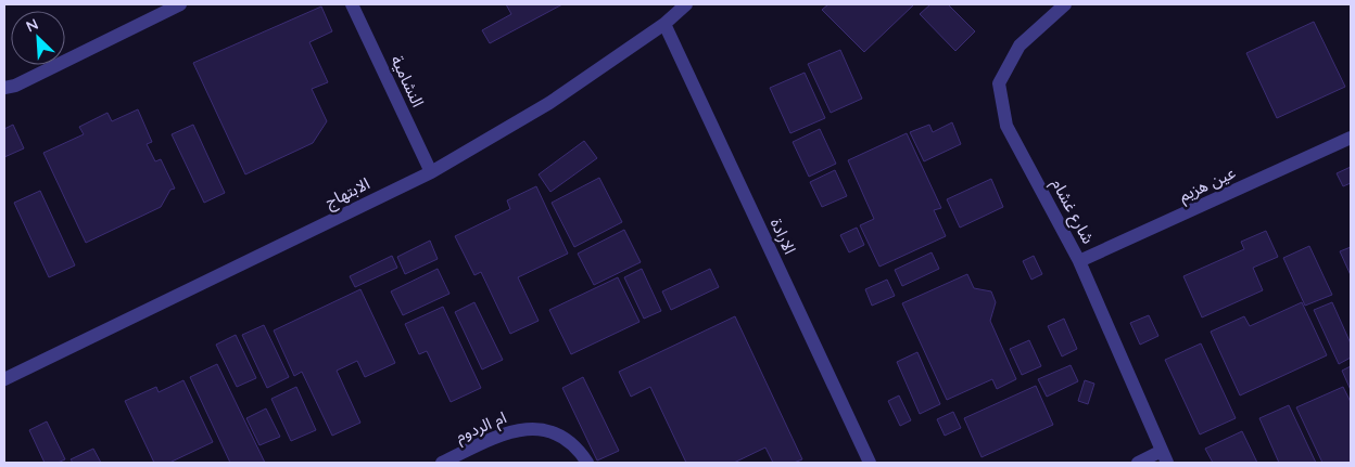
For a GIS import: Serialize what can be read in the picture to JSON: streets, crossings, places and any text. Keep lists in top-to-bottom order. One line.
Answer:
{"streets":{"street":["النشامية","عين هزيم","الابتهاج","شارع غشام","الارادة","ام الردوم"]},"crossings":[["النشامية","الابتهاج"],["عين هزيم","شارع غشام"],["الابتهاج","الارادة"]],"north":"top left"}
